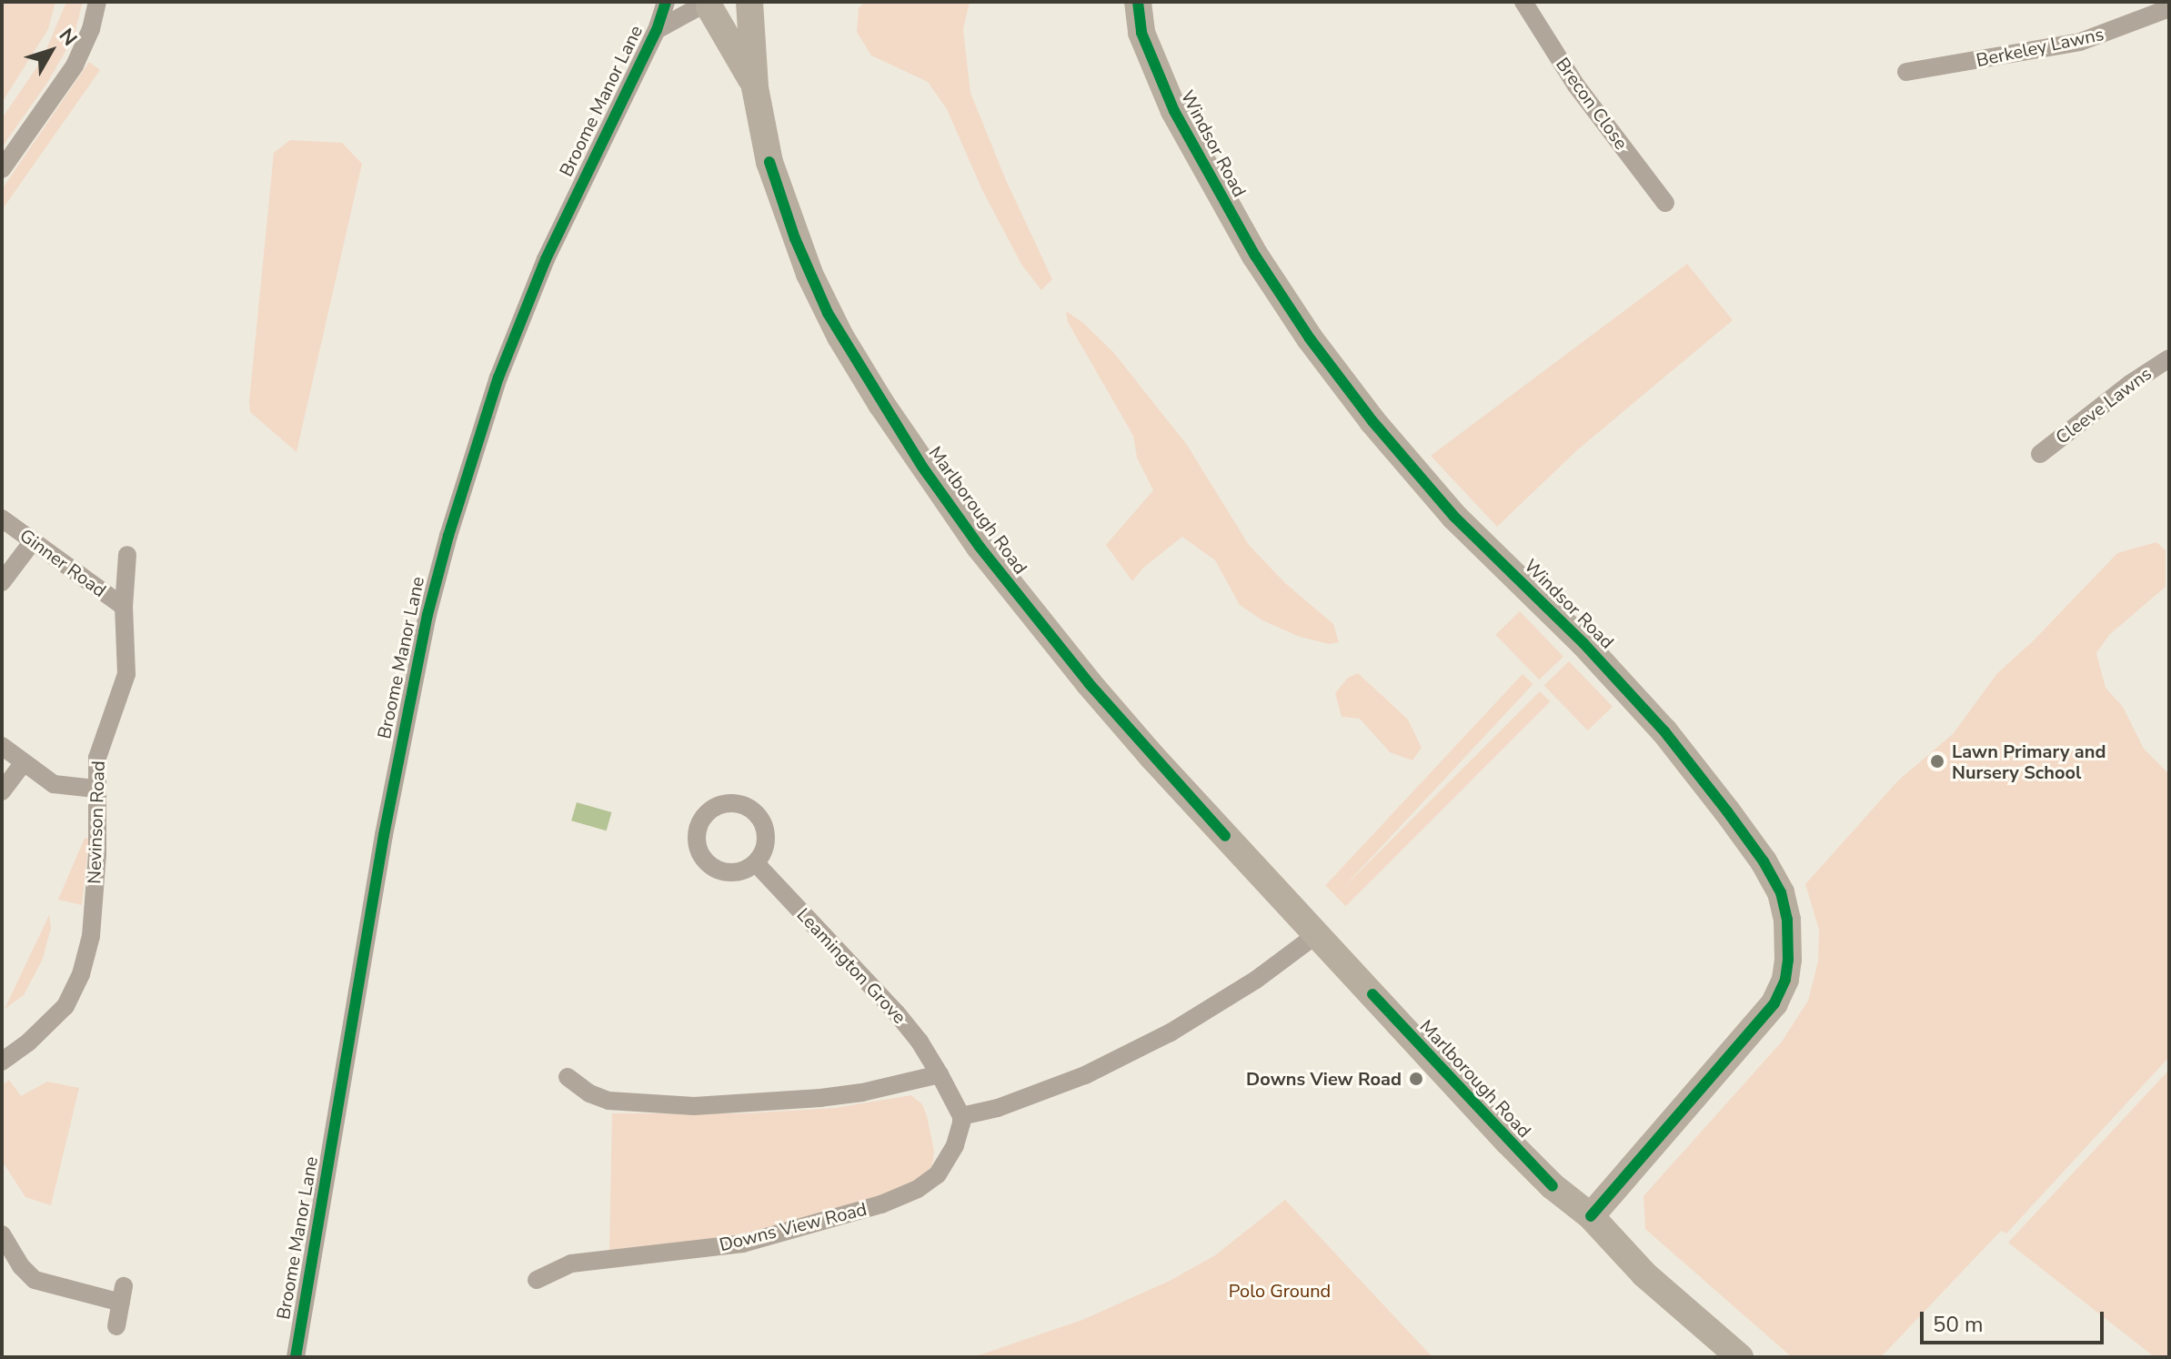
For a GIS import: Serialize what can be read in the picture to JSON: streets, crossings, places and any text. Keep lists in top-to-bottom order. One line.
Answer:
{"streets":{"main road":["Windsor Road","Marlborough Road"],"street":["Berkeley Lawns","Broome Manor Lane","Brecon Close","Cleeve Lawns","Ginner Road","Nevinson Road","Leamington Grove","Downs View Road"]},"crossings":[["Broome Manor Lane","Marlborough Road"],["Windsor Road","Marlborough Road"],["Ginner Road","Nevinson Road"]],"parks":["Polo Ground"],"places":["Lawn Primary and Nursery School","Downs View Road"],"scale_bar":"50 m","north":"top right"}
